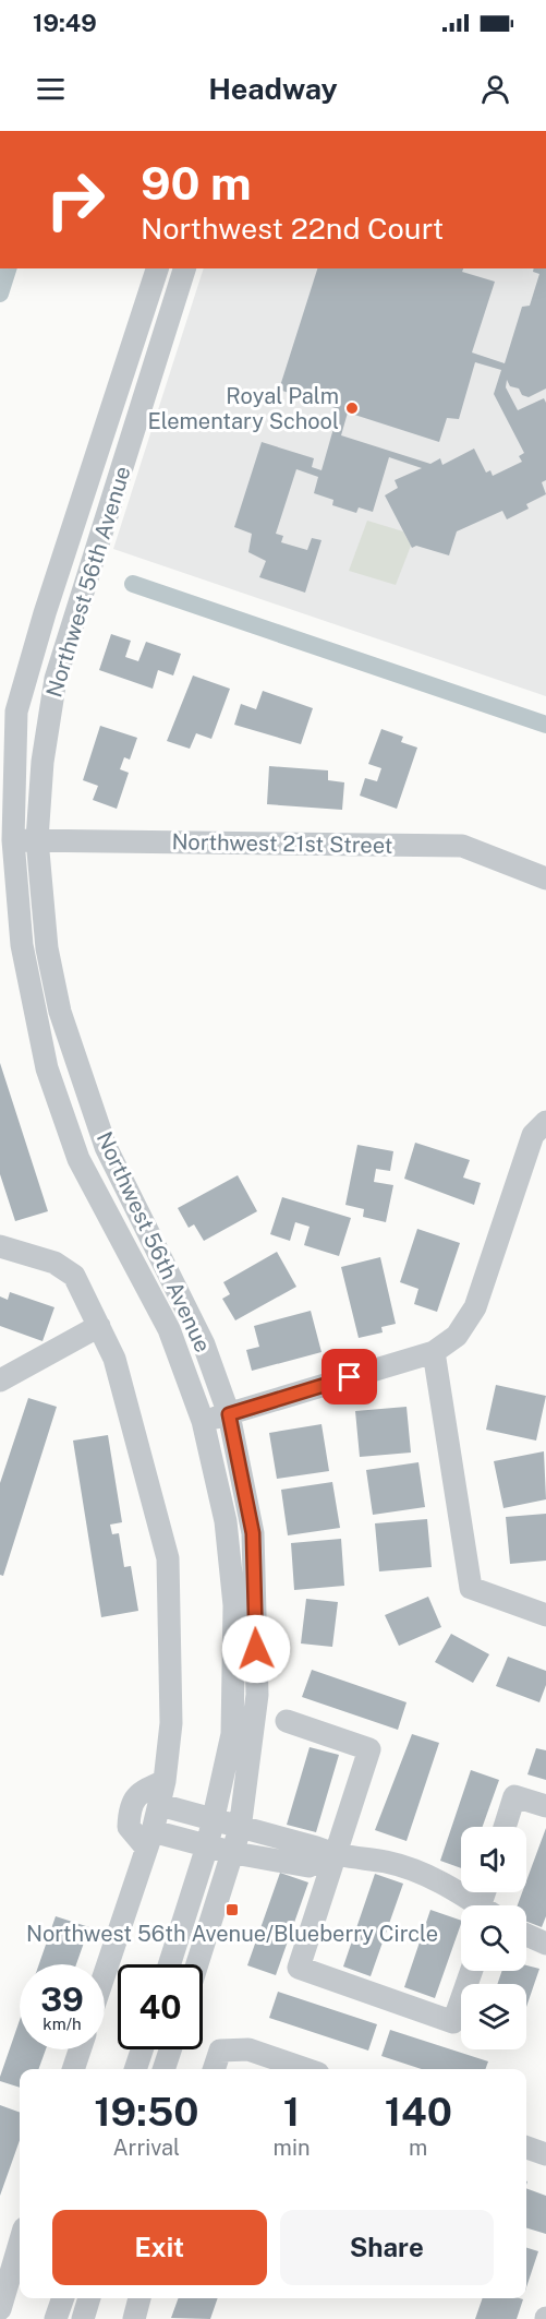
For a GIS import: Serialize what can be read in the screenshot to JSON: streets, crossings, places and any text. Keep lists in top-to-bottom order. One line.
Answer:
{"streets":{"street":["Northwest 56th Avenue","Northwest 21st Street"]},"crossings":[["Northwest 56th Avenue","Northwest 21st Street"]],"places":{"other":["Royal Palm Elementary School"],"transit":["Northwest 56th Avenue/Blueberry Circle"]},"page":{"status":"19:49","header":"Headway","turn":["90 m","Northwest 22nd Court"],"speed":"39 km/h","limit":"40","eta":["19:50","Arrival","1","min","140","m"],"buttons":["Exit","Share"]}}
